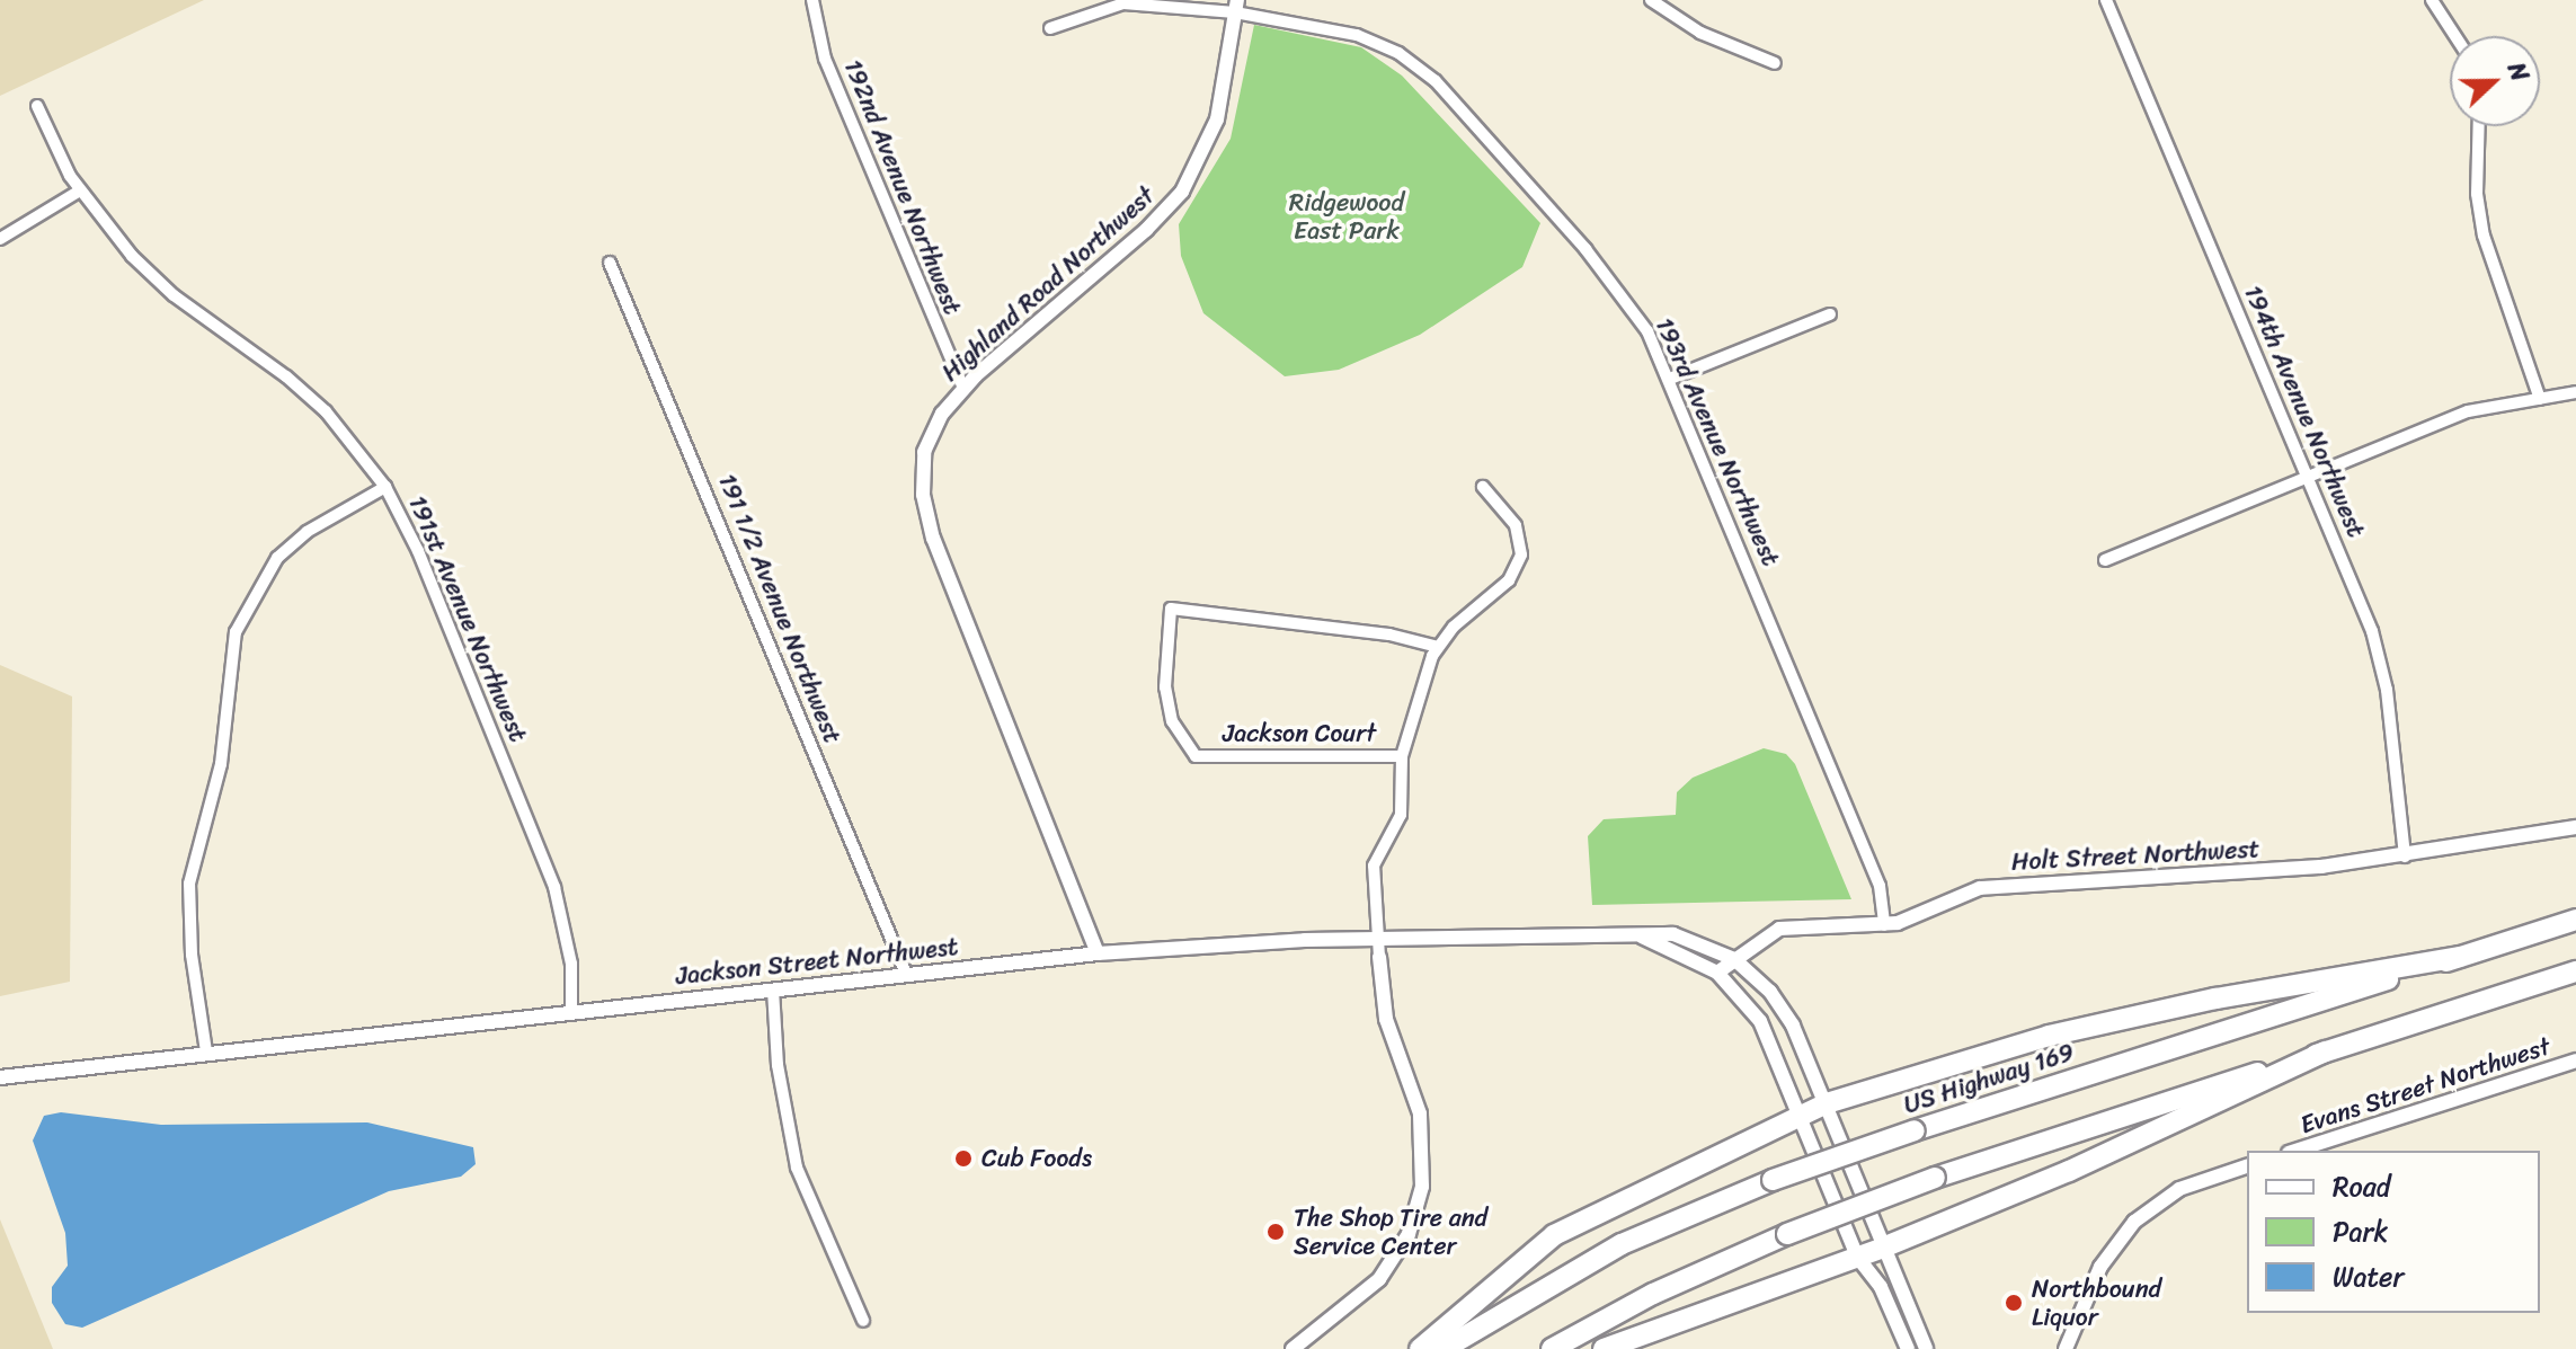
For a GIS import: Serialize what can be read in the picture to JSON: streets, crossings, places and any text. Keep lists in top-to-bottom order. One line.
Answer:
{"streets":{"highway":["US Highway 169"],"street":["192nd Avenue Northwest","Highland Road Northwest","194th Avenue Northwest","193rd Avenue Northwest","191 1/2 Avenue Northwest","191st Avenue Northwest","Jackson Court","Holt Street Northwest","Jackson Street Northwest","Evans Street Northwest"]},"crossings":[["192nd Avenue Northwest","Highland Road Northwest"],["Highland Road Northwest","193rd Avenue Northwest"],["Highland Road Northwest","Jackson Street Northwest"],["194th Avenue Northwest","Holt Street Northwest"],["193rd Avenue Northwest","Holt Street Northwest"],["191 1/2 Avenue Northwest","Jackson Street Northwest"],["191st Avenue Northwest","Jackson Street Northwest"],["Holt Street Northwest","Jackson Street Northwest"]],"parks":["Ridgewood East Park"],"places":["Cub Foods","The Shop Tire and Service Center","Northbound Liquor"],"legend":["Road","Park","Water"],"north":"right"}
